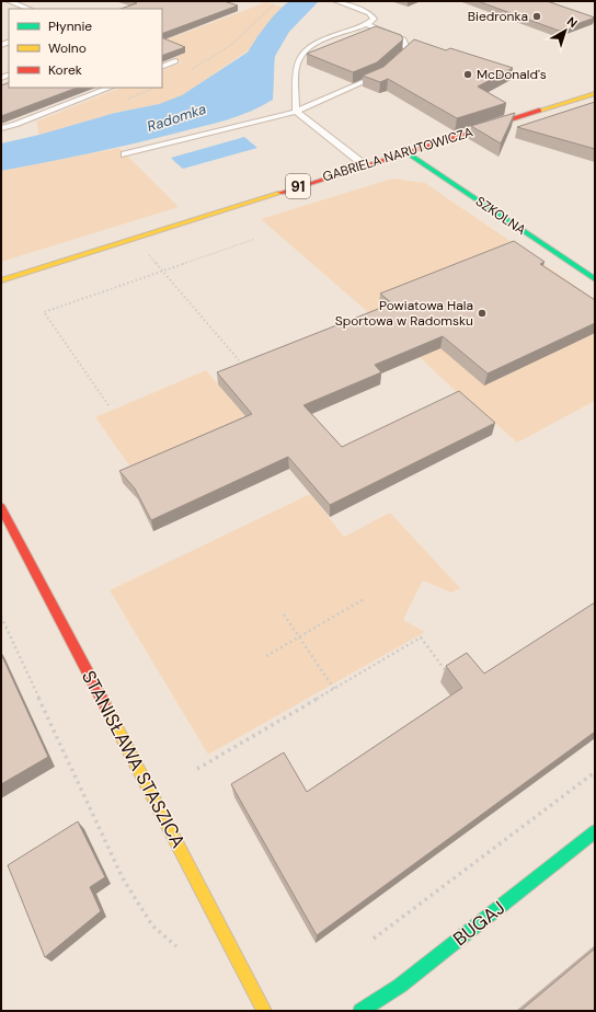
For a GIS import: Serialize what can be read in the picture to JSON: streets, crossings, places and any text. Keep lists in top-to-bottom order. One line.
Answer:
{"streets":{"street":["GABRIELA NARUTOWICZA","91","SZKOLNA","STANISŁAWA STASZICA","BUGAJ"]},"crossings":[["GABRIELA NARUTOWICZA","SZKOLNA"]],"water":["Radomka"],"places":["Biedronka","McDonald's","Powiatowa Hala Sportowa w Radomsku"],"legend":["Płynnie","Wolno","Korek"],"north":"top right"}
